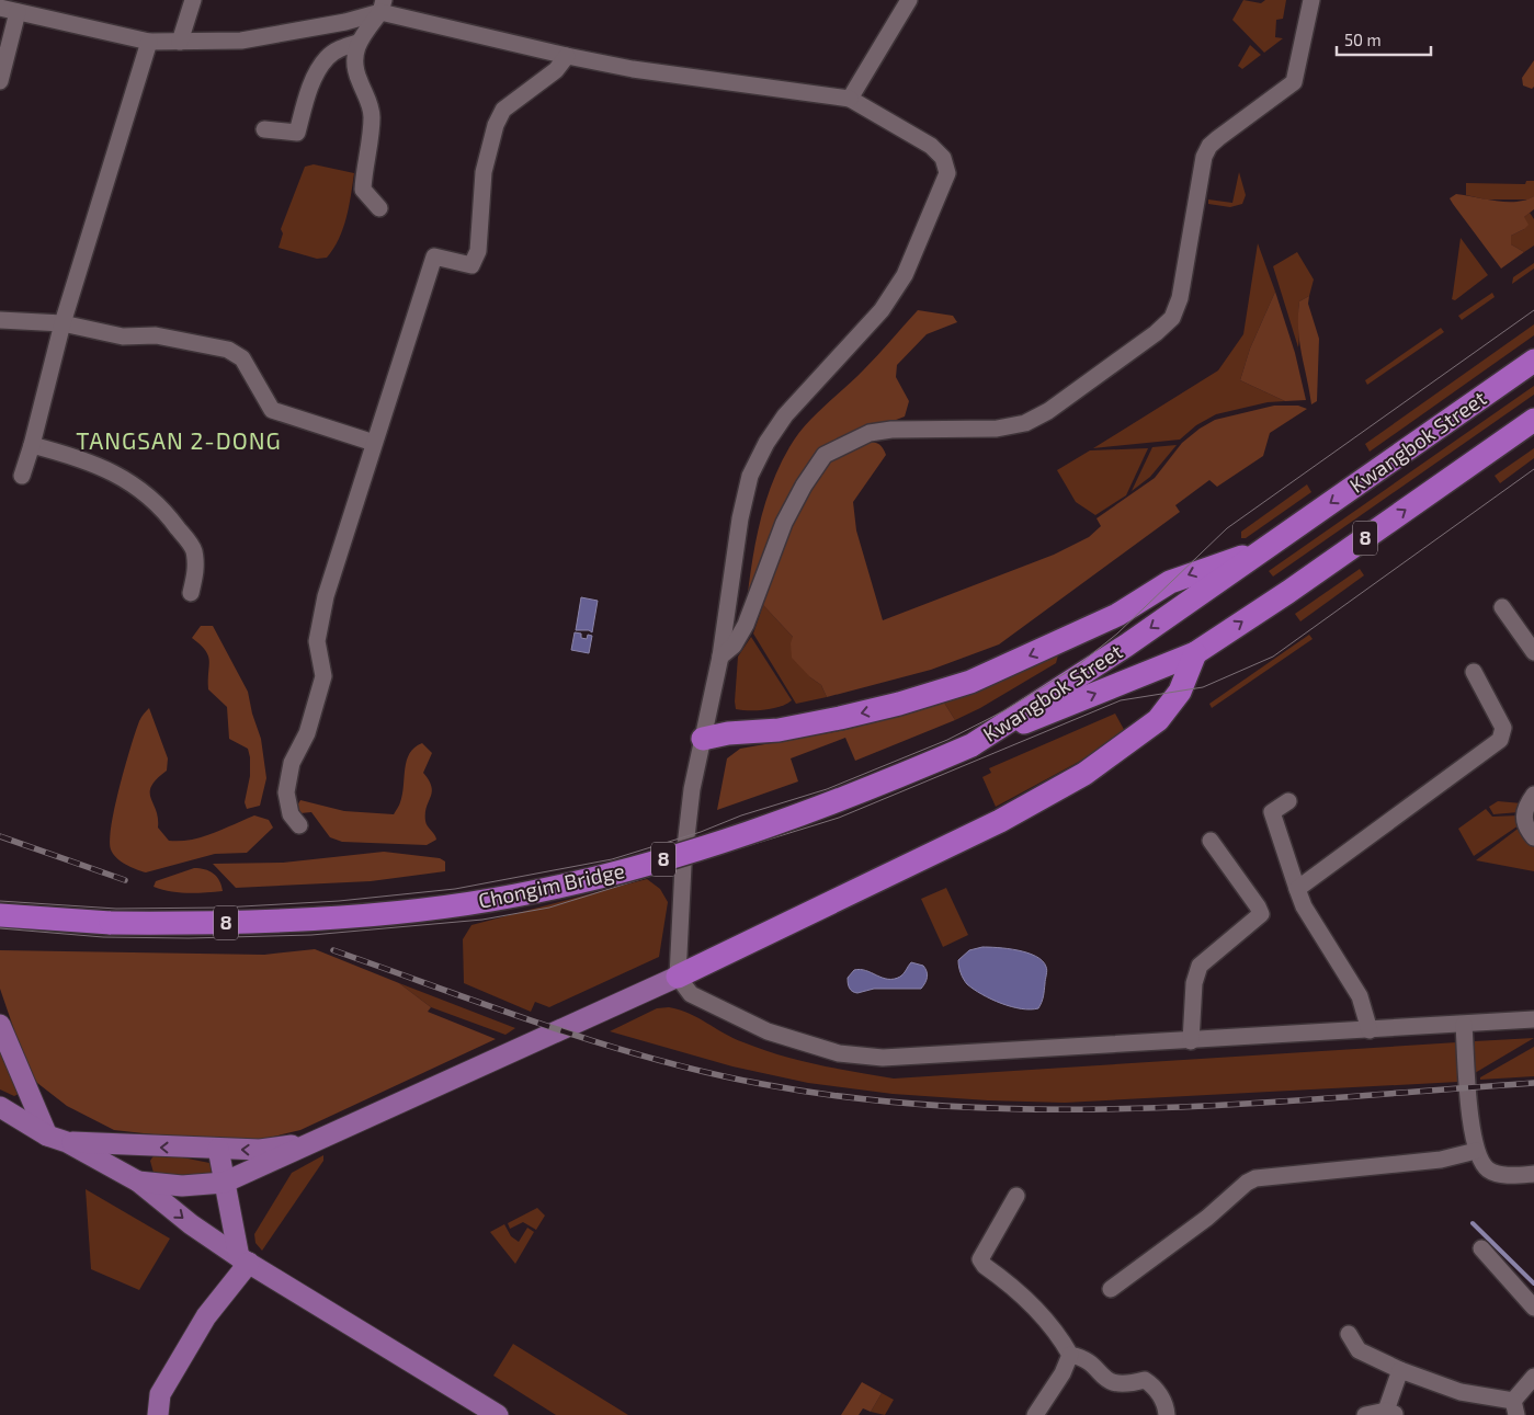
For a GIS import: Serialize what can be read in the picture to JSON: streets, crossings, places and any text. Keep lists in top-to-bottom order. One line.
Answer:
{"streets":{"highway":["Kwangbok Street","8","Chongim Bridge"]},"crossings":[["Kwangbok Street","Chongim Bridge"]],"districts":["TANGSAN 2-DONG"],"scale_bar":"50 m"}
